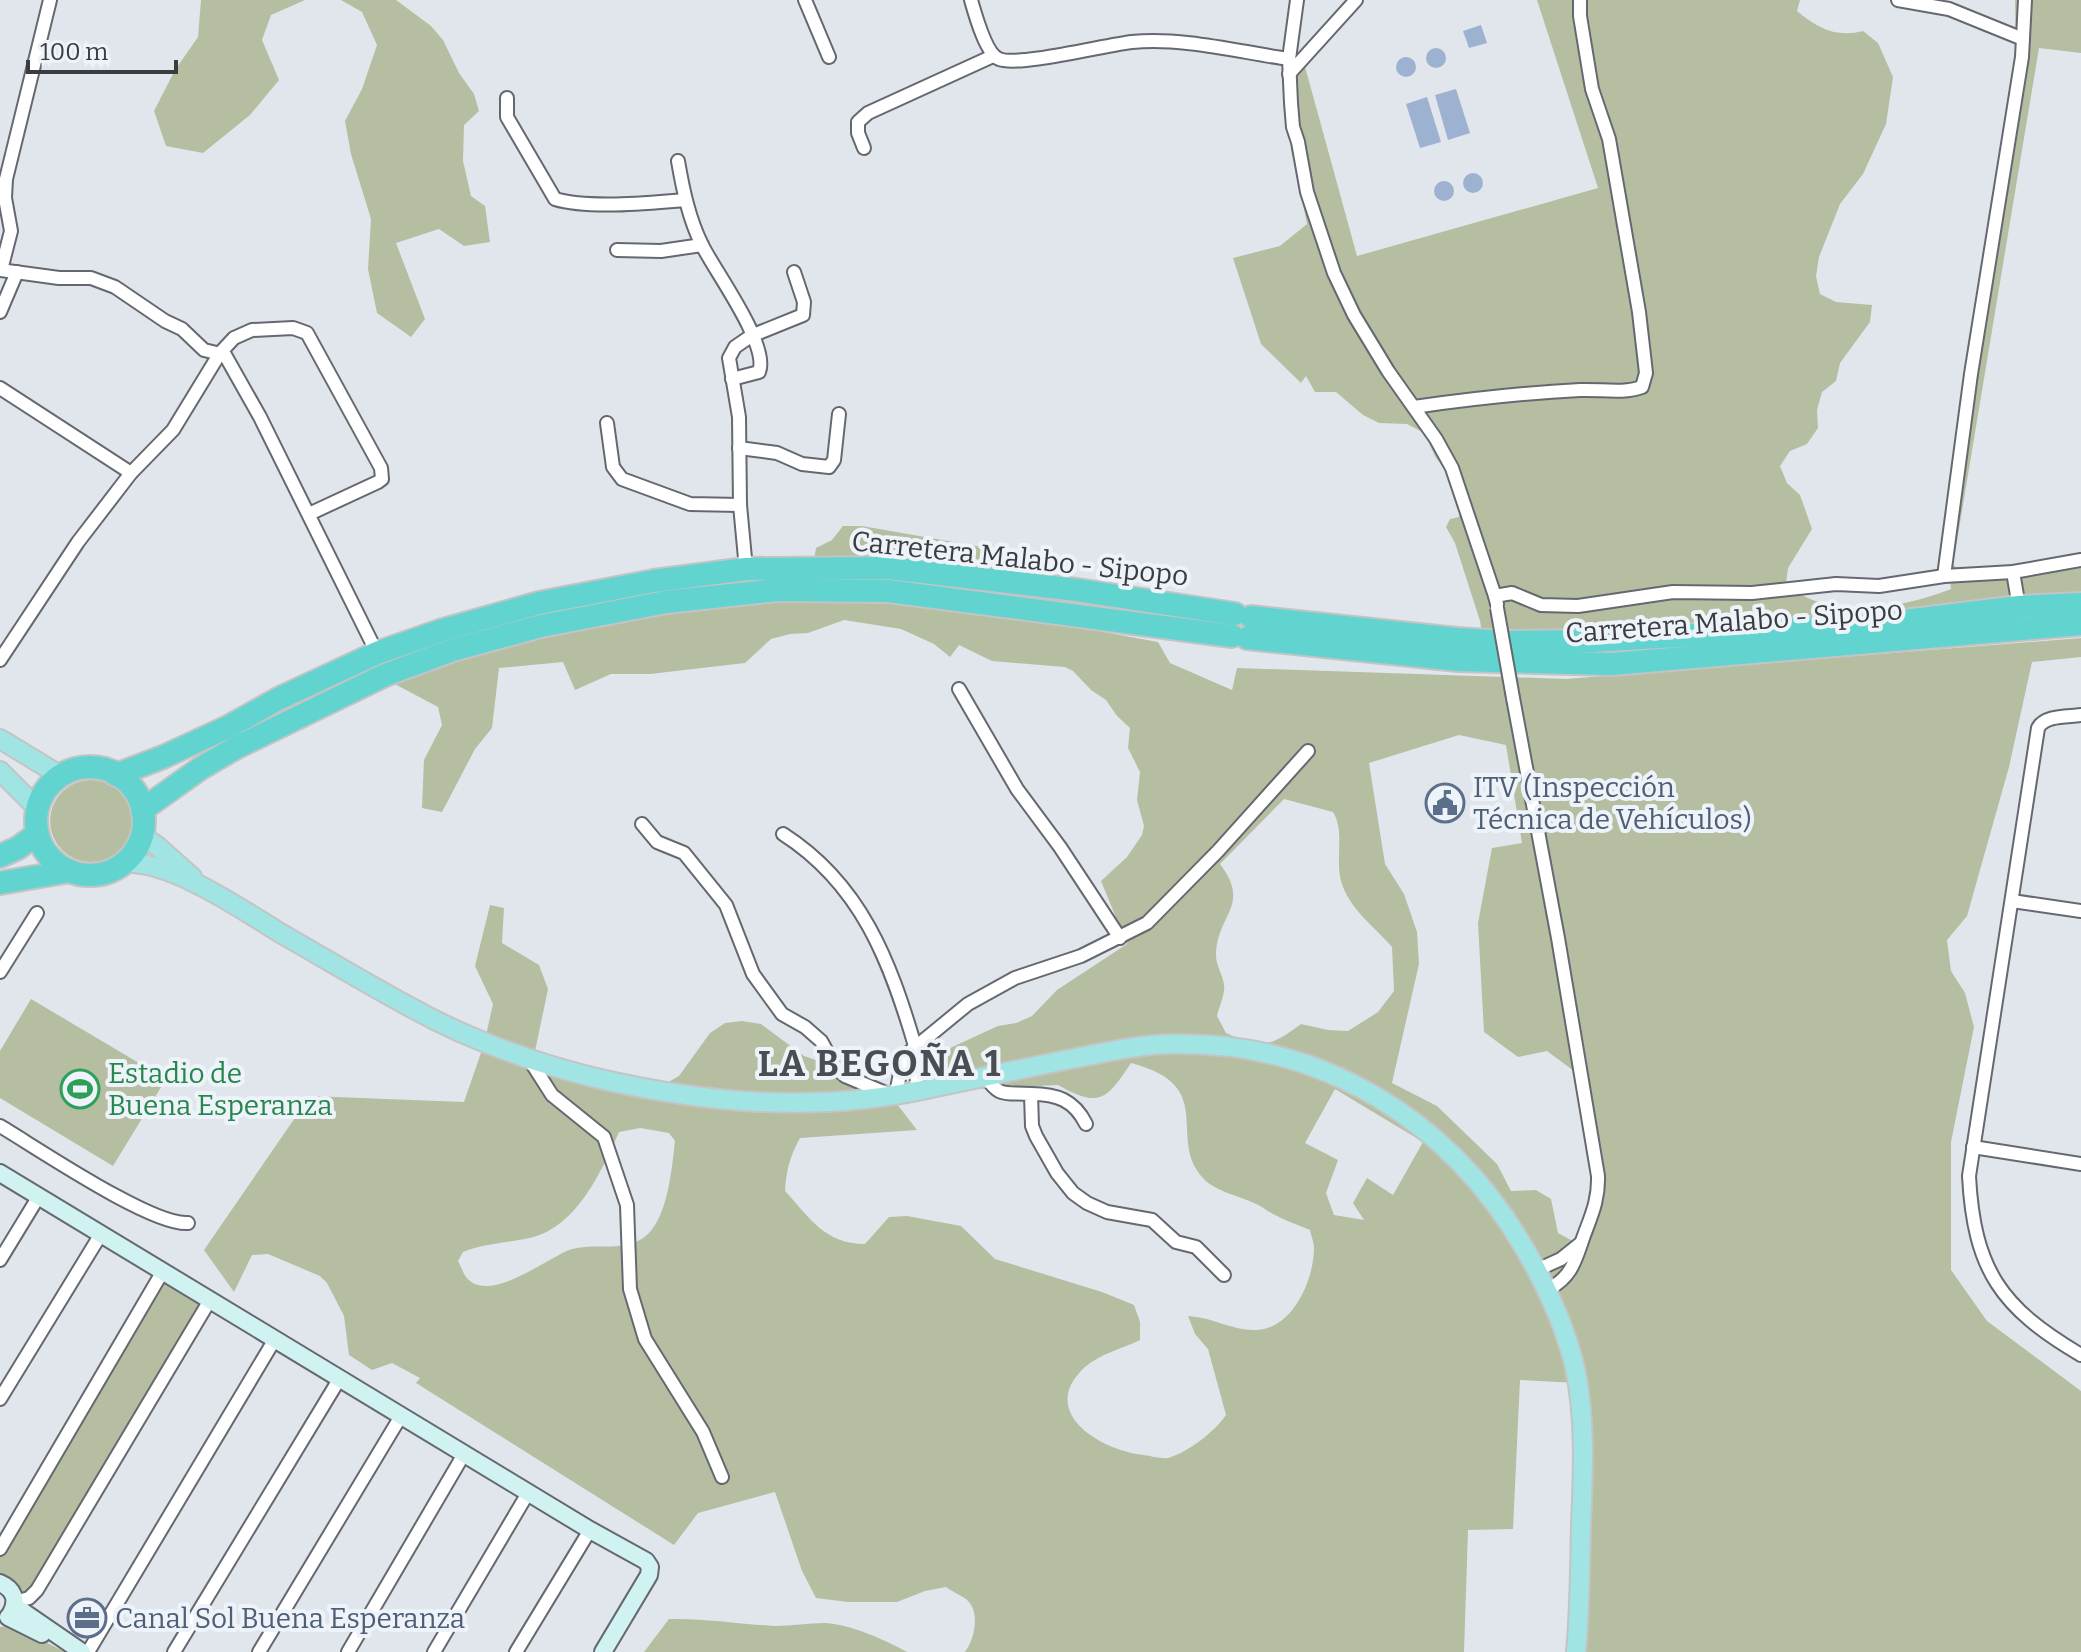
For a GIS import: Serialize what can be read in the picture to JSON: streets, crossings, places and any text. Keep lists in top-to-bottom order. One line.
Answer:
{"streets":{"highway":["Carretera Malabo - Sipopo"]},"districts":["LA BEGOÑA 1"],"places":{"public building":["ITV (Inspección Técnica de Vehículos)"],"sports":["Estadio de Buena Esperanza"],"office":["Canal Sol Buena Esperanza"]},"scale_bar":"100 m"}
